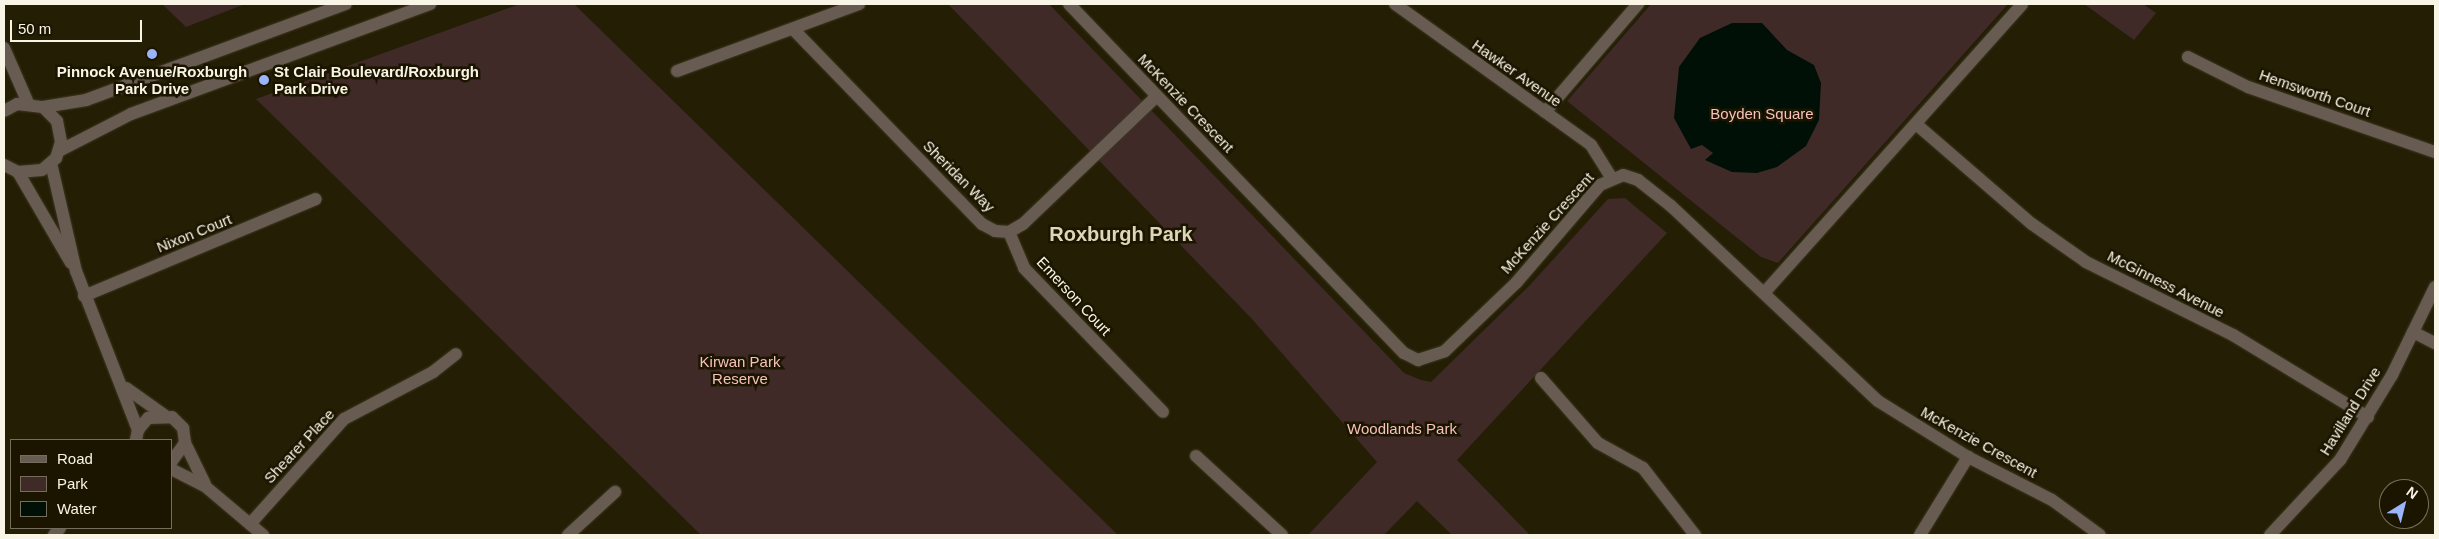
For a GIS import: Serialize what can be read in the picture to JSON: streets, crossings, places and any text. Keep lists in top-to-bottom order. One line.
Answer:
{"streets":{"street":["Hawker Avenue","Hemsworth Court","McKenzie Crescent","Sheridan Way","Nixon Court","McGinness Avenue","Emerson Court","Havilland Drive","Shearer Place"]},"crossings":[["Hawker Avenue","McKenzie Crescent"],["Sheridan Way","Emerson Court"],["McGinness Avenue","Havilland Drive"]],"districts":["Roxburgh Park"],"parks":["Boyden Square","Kirwan Park Reserve","Woodlands Park"],"places":["Pinnock Avenue/Roxburgh Park Drive","St Clair Boulevard/Roxburgh Park Drive"],"legend":["Road","Park","Water"],"scale_bar":"50 m","north":"top right"}
